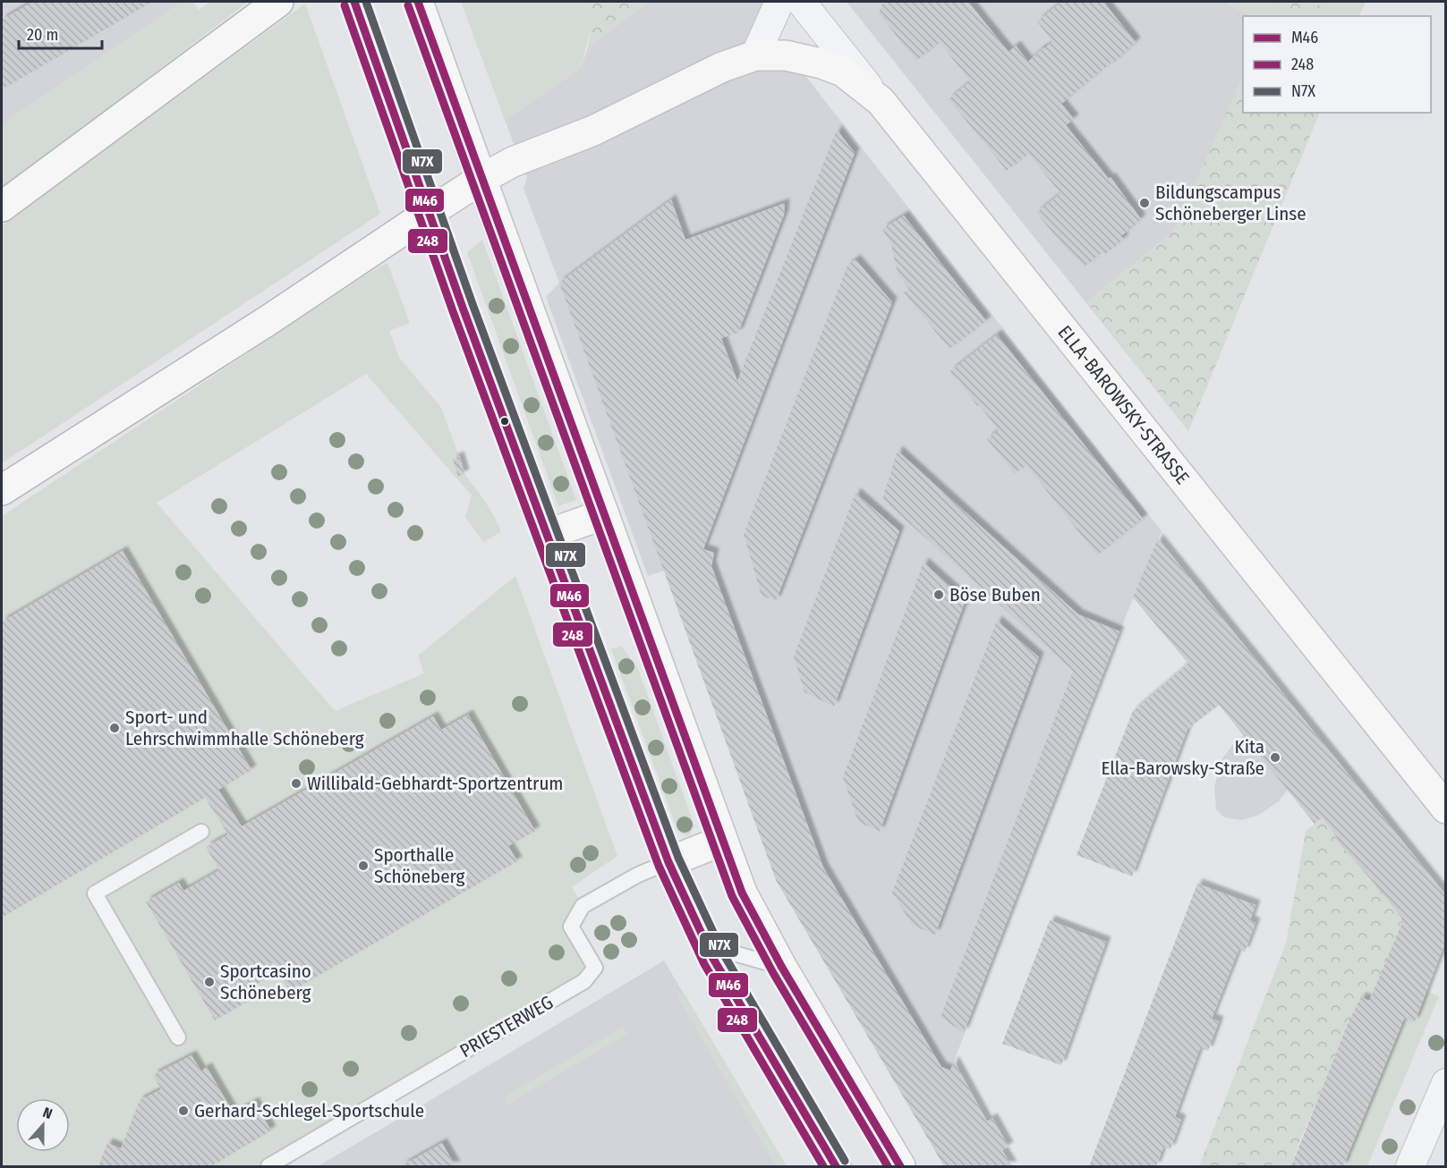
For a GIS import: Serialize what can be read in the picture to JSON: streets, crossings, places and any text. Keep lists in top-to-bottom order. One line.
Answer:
{"streets":{"main road":["ELLA-BAROWSKY-STRASSE"],"lane":["PRIESTERWEG"]},"places":["Bildungscampus Schöneberger Linse","Böse Buben","Sport- und Lehrschwimmhalle Schöneberg","Kita Ella-Barowsky-Straße","Willibald-Gebhardt-Sportzentrum","Sporthalle Schöneberg","Sportcasino Schöneberg","Gerhard-Schlegel-Sportschule"],"lines":["transit line M46","transit line N7X","transit line 248"],"legend":["M46","248","N7X"],"scale_bar":"20 m","north":"top"}
